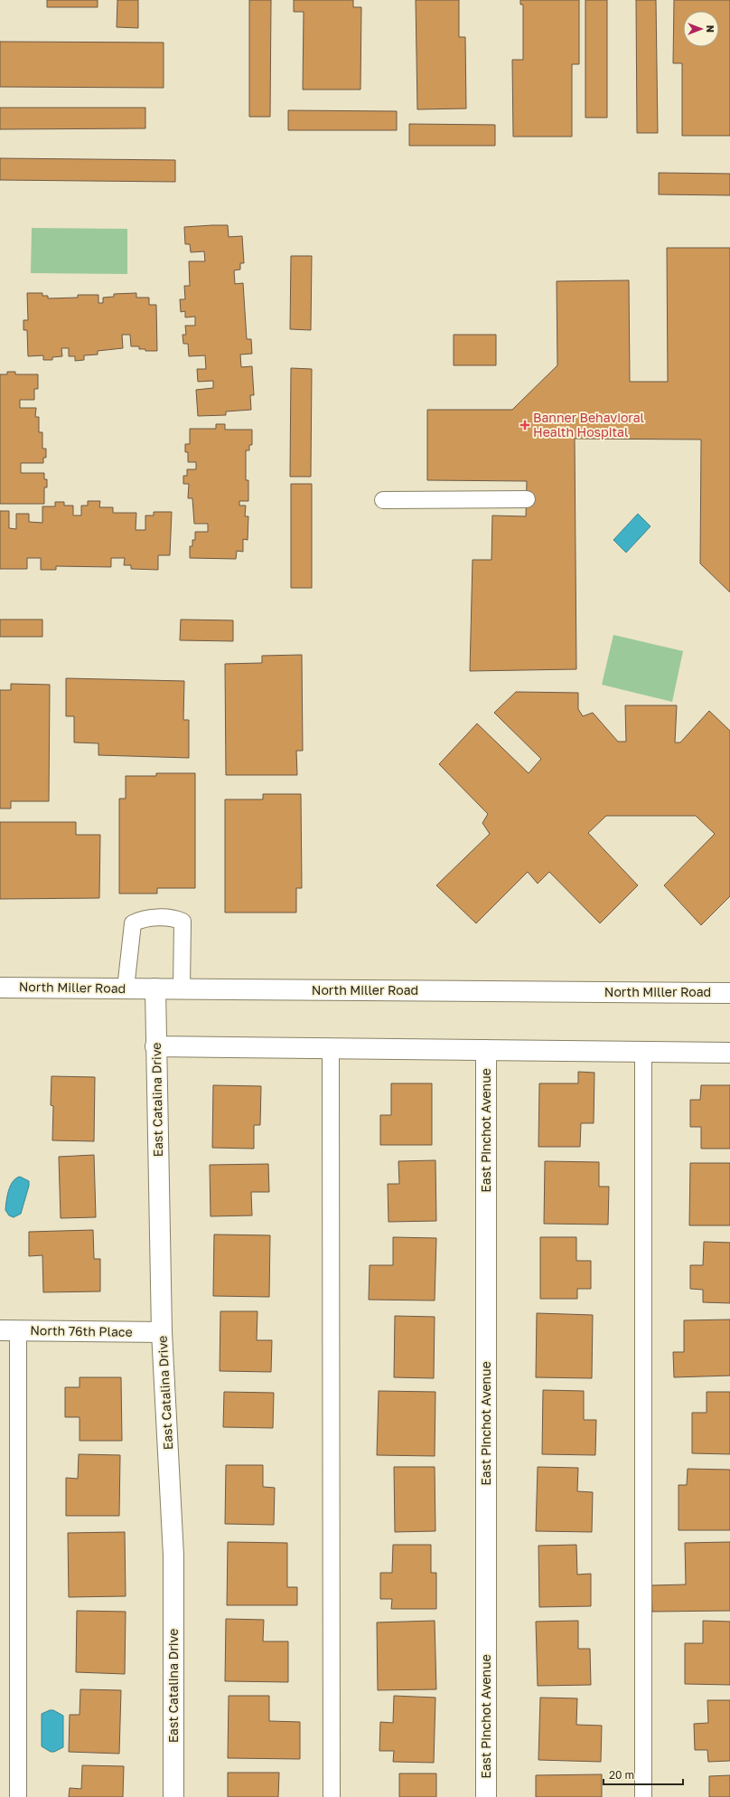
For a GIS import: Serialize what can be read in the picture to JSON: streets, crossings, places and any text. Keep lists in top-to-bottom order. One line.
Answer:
{"streets":{"street":["North Miller Road","East Catalina Drive","East Pinchot Avenue","North 76th Place"]},"crossings":[["North Miller Road","East Catalina Drive"],["East Catalina Drive","North 76th Place"]],"places":{"health":["Banner Behavioral Health Hospital"]},"scale_bar":"20 m","north":"right"}
